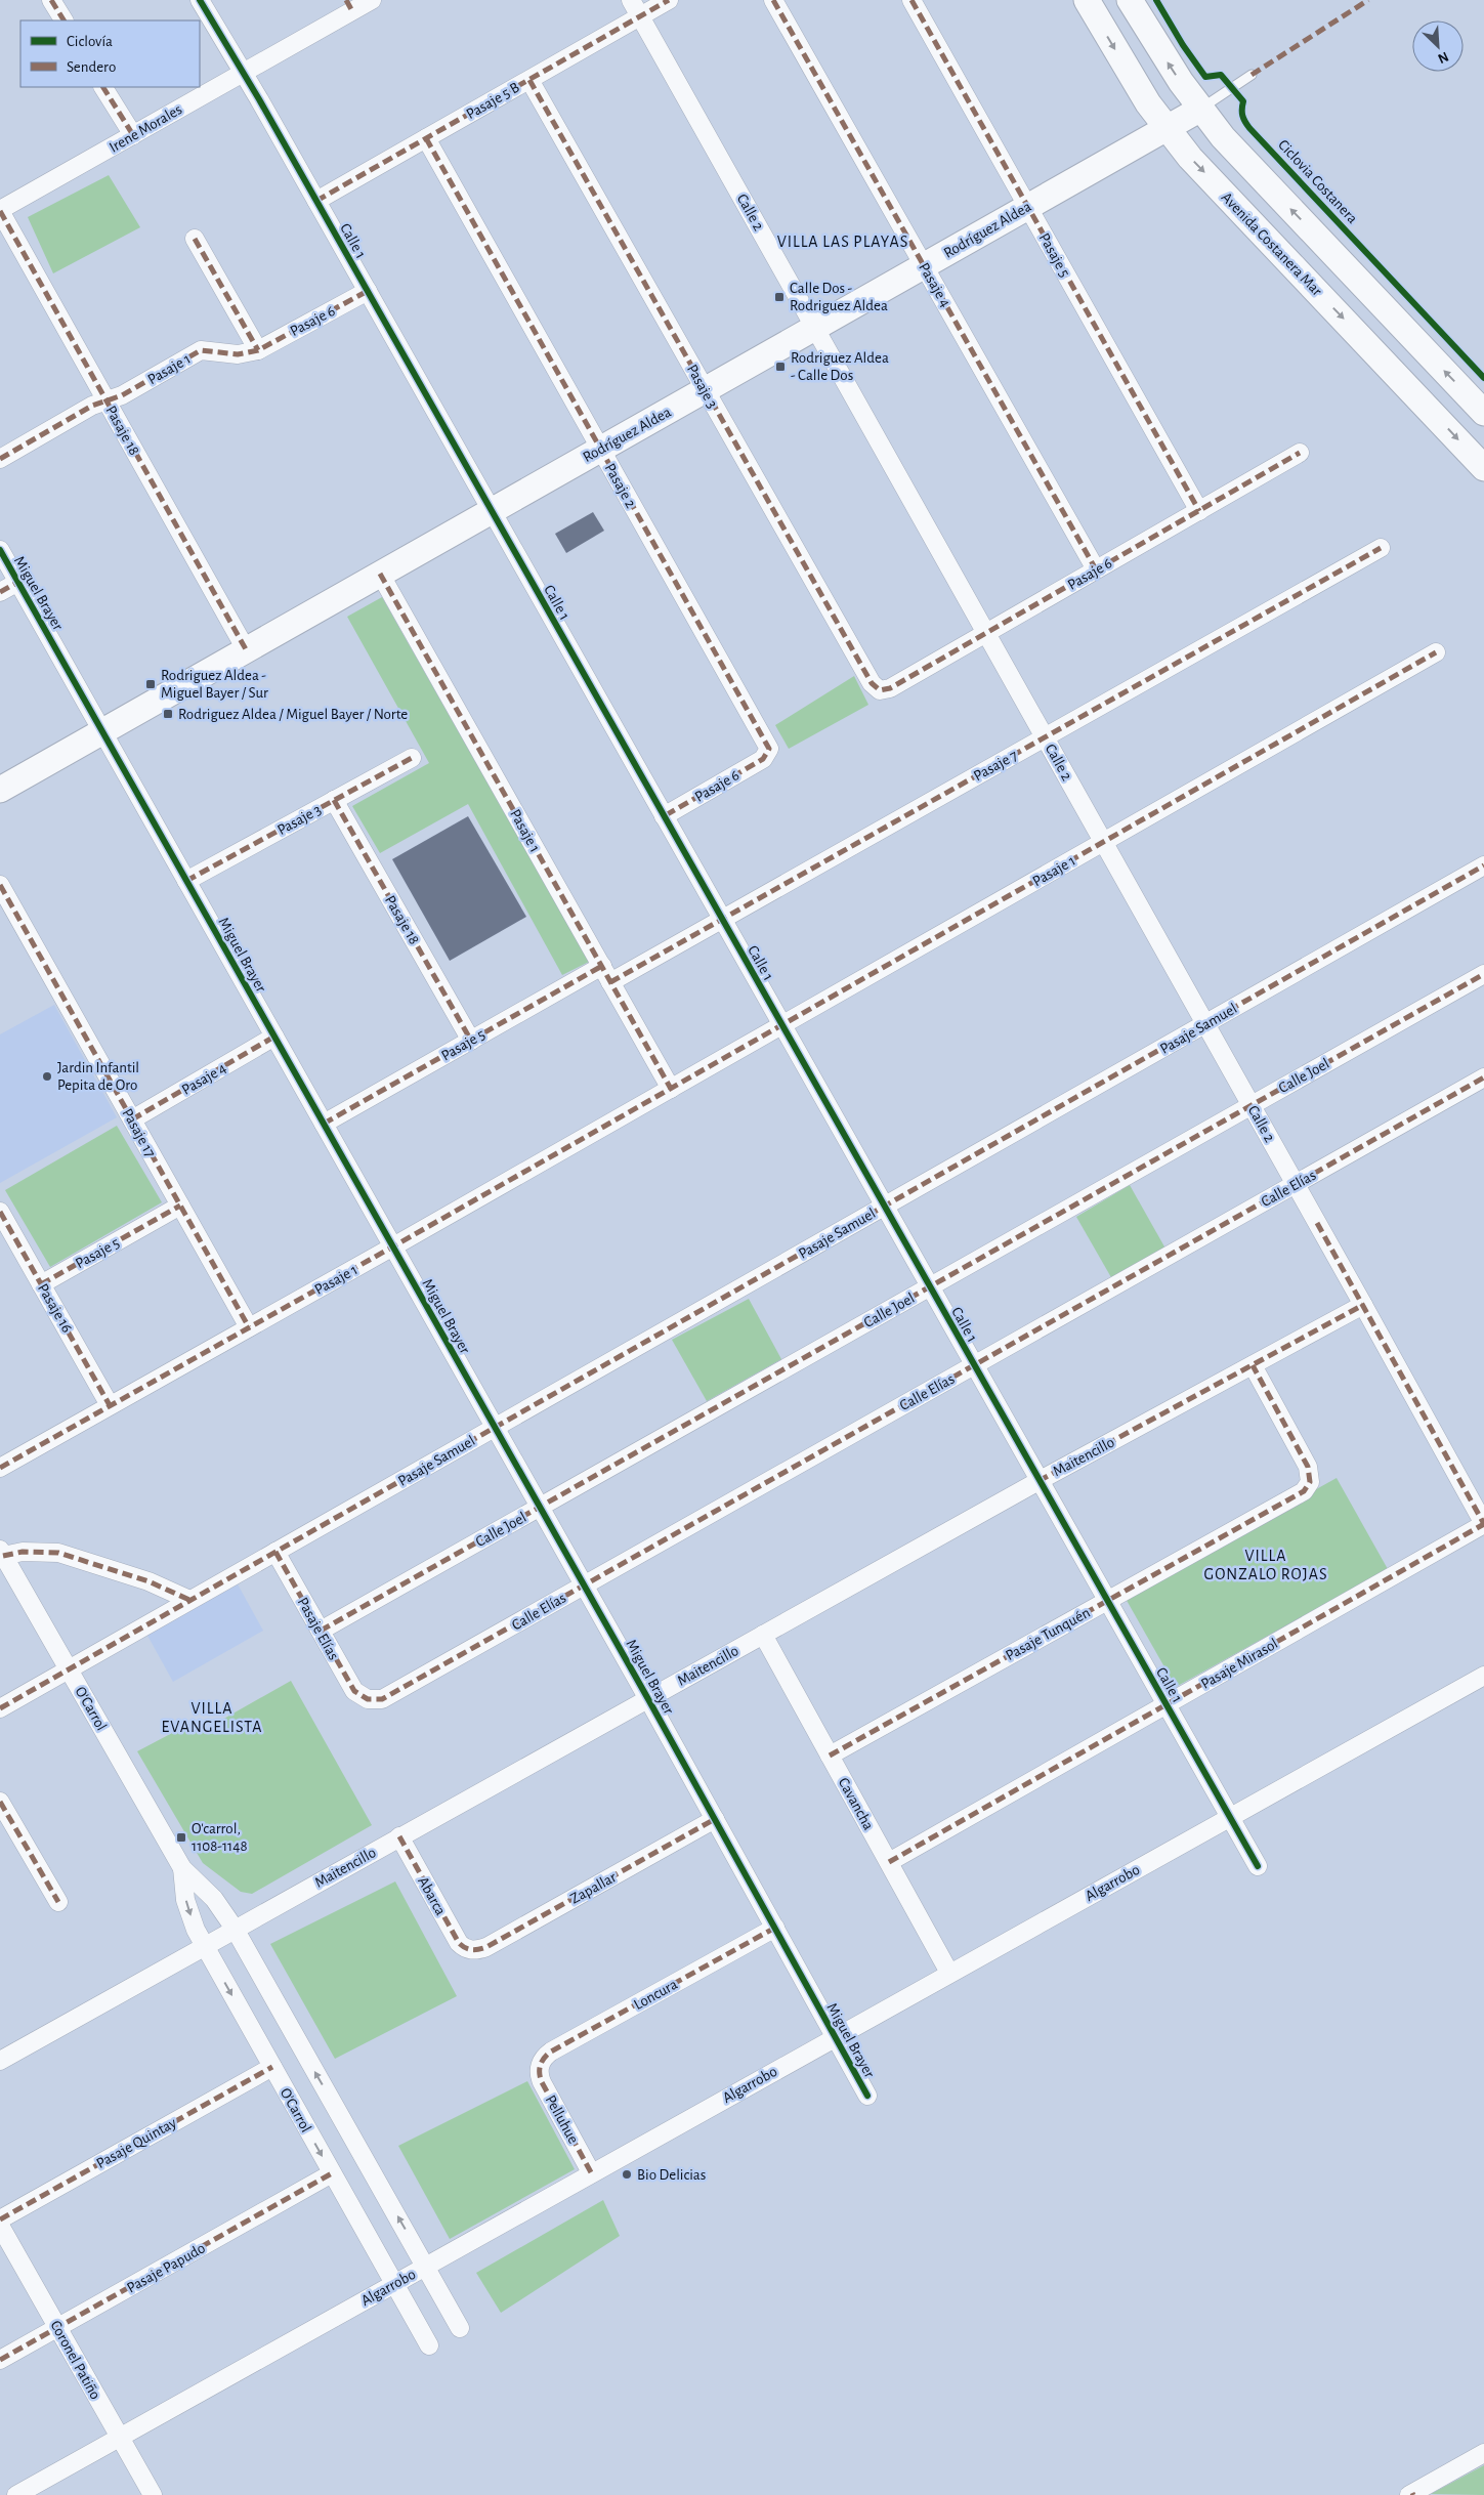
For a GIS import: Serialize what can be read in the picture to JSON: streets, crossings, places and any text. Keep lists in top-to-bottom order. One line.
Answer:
{"streets":{"main road":["Rodríguez Aldea","Avenida Costanera Mar"],"street":["Pasaje 5 B","Irene Morales","Calle 2","Calle 1","Pasaje 5","Pasaje 4","Pasaje 6","Pasaje 1","Pasaje 3","Pasaje 18","Pasaje 2","Miguel Brayer","Pasaje 7","Pasaje Samuel","Calle Joel","Pasaje 17","Calle Elías","Pasaje 16","Maitencillo","Pasaje Elías","Pasaje Tunquén","Pasaje Mirasol","O'Carrol","Cavancha","Algarrobo","Zapallar","Abarca","Loncura","Pelluhue","Pasaje Quintay","Pasaje Papudo","Coronel Patiño"],"cycle path":["Ciclovia Costanera"]},"crossings":[["Pasaje 5 B","Calle 2"],["Pasaje 5 B","Calle 1"],["Pasaje 5 B","Pasaje 3"],["Pasaje 5 B","Pasaje 2"],["Irene Morales","Calle 1"],["Irene Morales","Pasaje 18"],["Calle 2","Rodríguez Aldea"],["Calle 2","Pasaje 6"],["Calle 2","Pasaje 1"],["Calle 2","Pasaje 7"],["Calle 2","Pasaje Samuel"],["Calle 2","Calle Joel"],["Calle 2","Calle Elías"],["Calle 2","Maitencillo"],["Calle 2","Pasaje Mirasol"],["Rodríguez Aldea","Calle 1"],["Rodríguez Aldea","Avenida Costanera Mar"],["Rodríguez Aldea","Pasaje 5"],["Rodríguez Aldea","Pasaje 4"],["Rodríguez Aldea","Pasaje 1"],["Rodríguez Aldea","Pasaje 3"],["Rodríguez Aldea","Pasaje 18"],["Rodríguez Aldea","Pasaje 2"],["Rodríguez Aldea","Miguel Brayer"],["Calle 1","Pasaje 6"],["Calle 1","Pasaje 1"],["Calle 1","Pasaje 7"],["Calle 1","Pasaje Samuel"],["Calle 1","Calle Joel"],["Calle 1","Calle Elías"],["Calle 1","Maitencillo"],["Calle 1","Pasaje Tunquén"],["Calle 1","Pasaje Mirasol"],["Calle 1","Algarrobo"],["Pasaje 5","Pasaje 6"],["Pasaje 5","Pasaje 1"],["Pasaje 5","Pasaje 18"],["Pasaje 5","Miguel Brayer"],["Pasaje 5","Pasaje 17"],["Pasaje 5","Pasaje 16"],["Pasaje 4","Pasaje 6"],["Pasaje 4","Miguel Brayer"],["Pasaje 4","Pasaje 17"],["Pasaje 6","Pasaje 1"],["Pasaje 6","Pasaje 3"],["Pasaje 6","Pasaje 2"],["Pasaje 1","Pasaje 18"],["Pasaje 1","Miguel Brayer"],["Pasaje 1","Pasaje 7"],["Pasaje 1","Pasaje 17"],["Pasaje 1","Pasaje 16"],["Pasaje 3","Pasaje 18"],["Pasaje 3","Miguel Brayer"],["Miguel Brayer","Pasaje Samuel"],["Miguel Brayer","Calle Joel"],["Miguel Brayer","Calle Elías"],["Miguel Brayer","Maitencillo"],["Miguel Brayer","Algarrobo"],["Miguel Brayer","Zapallar"],["Miguel Brayer","Loncura"],["Pasaje Samuel","Pasaje Elías"],["Pasaje Samuel","O'Carrol"],["Calle Joel","Pasaje Elías"],["Calle Elías","Pasaje Elías"],["Maitencillo","Pasaje Tunquén"],["Maitencillo","O'Carrol"],["Maitencillo","Cavancha"],["Maitencillo","Abarca"],["Pasaje Tunquén","Cavancha"],["Pasaje Mirasol","Cavancha"],["O'Carrol","Algarrobo"],["O'Carrol","Pasaje Quintay"],["O'Carrol","Pasaje Papudo"],["Cavancha","Algarrobo"],["Algarrobo","Pelluhue"],["Algarrobo","Coronel Patiño"],["Zapallar","Abarca"],["Loncura","Pelluhue"],["Pasaje Papudo","Coronel Patiño"]],"districts":["VILLA LAS PLAYAS","VILLA GONZALO ROJAS","VILLA EVANGELISTA"],"places":{"transit":["Calle Dos - Rodriguez Aldea","Rodriguez Aldea - Calle Dos","Rodriguez Aldea - Miguel Bayer / Sur","Rodriguez Aldea / Miguel Bayer / Norte","O'carrol, 1108-1148"],"other":["Jardin Infantil Pepita de Oro","Bio Delicias"]},"legend":["Ciclovía","Sendero"],"north":"bottom right"}
